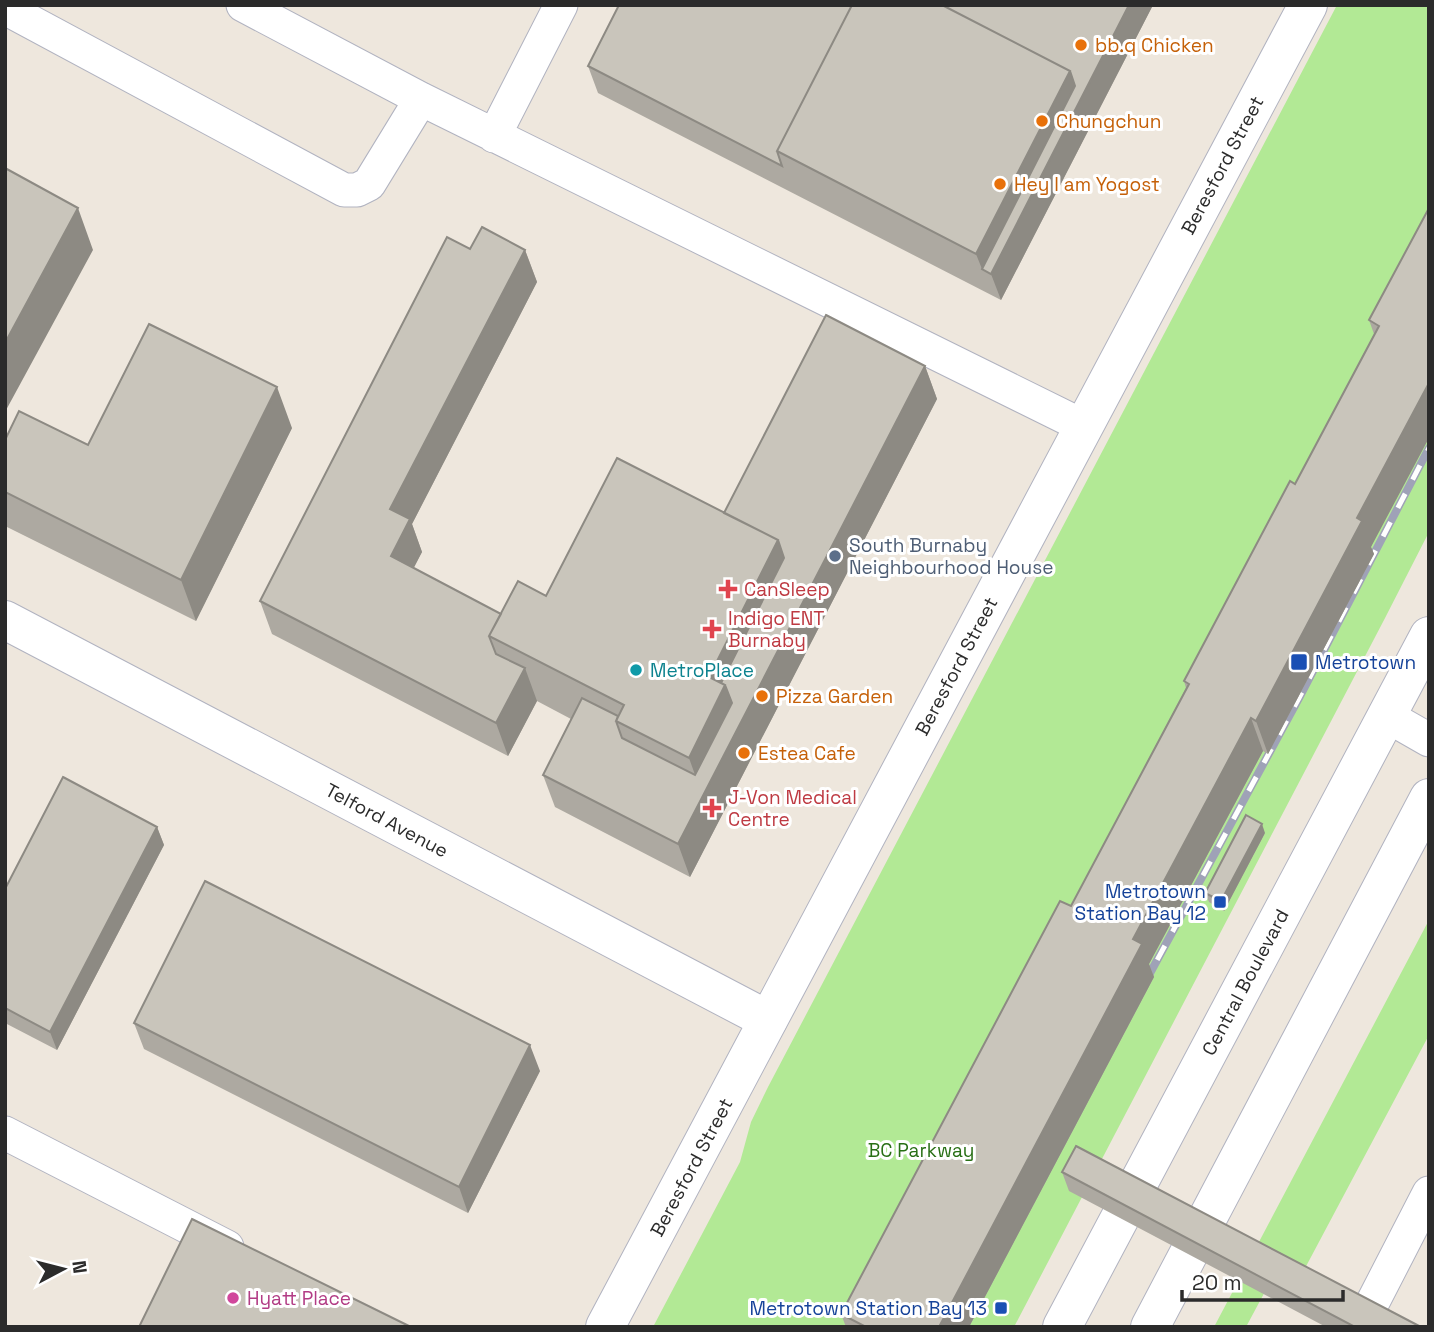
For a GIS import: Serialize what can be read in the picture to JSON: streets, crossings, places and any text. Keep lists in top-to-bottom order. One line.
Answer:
{"streets":{"street":["Beresford Street","Telford Avenue","Central Boulevard"]},"crossings":[["Beresford Street","Telford Avenue"]],"parks":["BC Parkway"],"places":{"other":["bb.q Chicken","Chungchun","Hey I am Yogost","South Burnaby Neighbourhood House","MetroPlace","Pizza Garden","Estea Cafe","Hyatt Place"],"health":["CanSleep","Indigo ENT Burnaby","J-Von Medical Centre"],"transit":["Metrotown","Metrotown Station Bay 12","Metrotown Station Bay 13"]},"scale_bar":"20 m","north":"right"}
